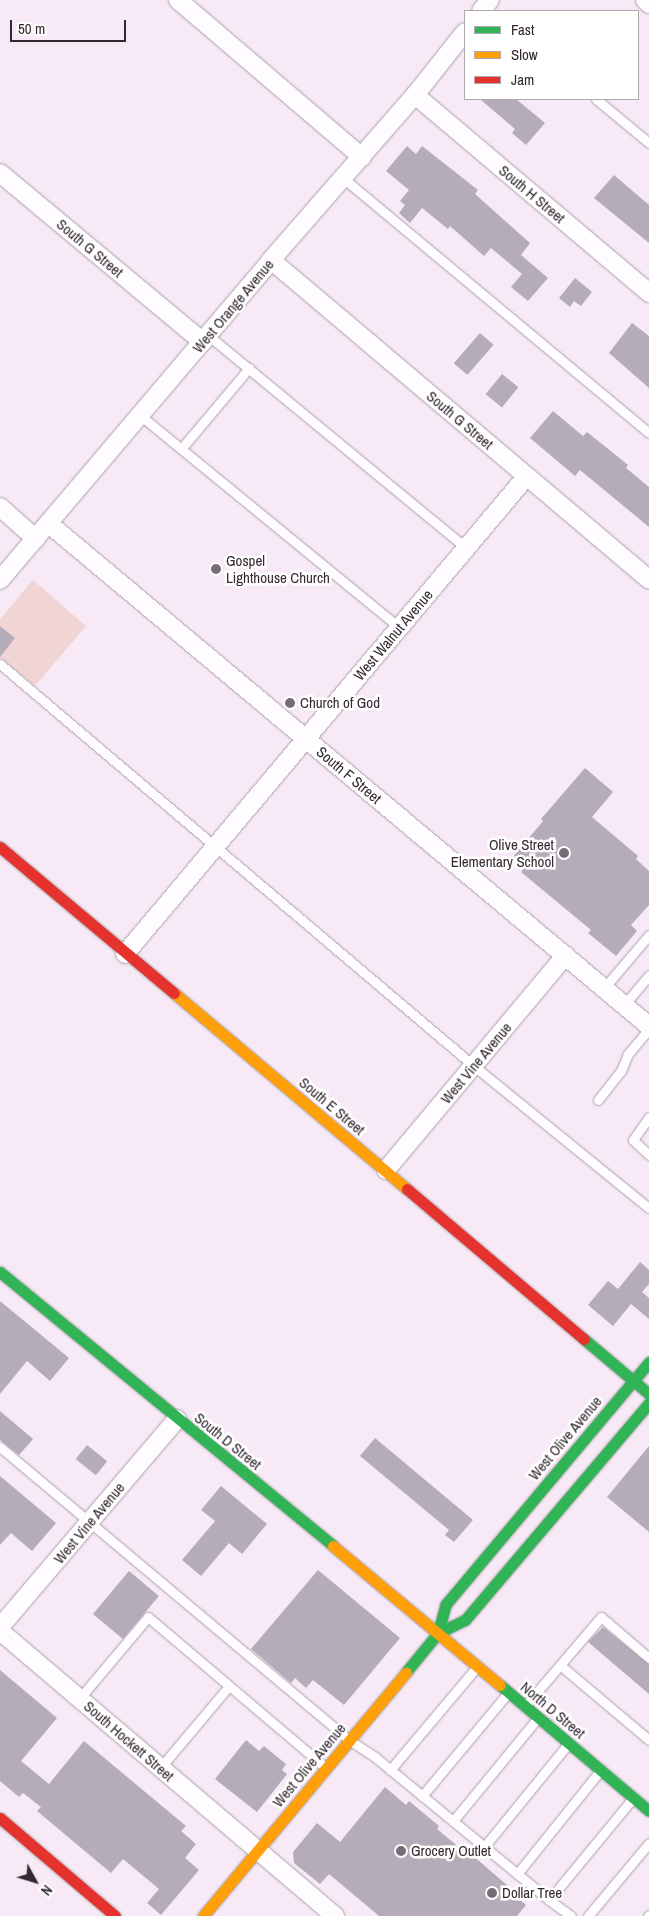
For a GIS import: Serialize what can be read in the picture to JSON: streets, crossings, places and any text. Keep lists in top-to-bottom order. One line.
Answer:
{"streets":{"street":["South H Street","South G Street","West Orange Avenue","West Walnut Avenue","South F Street","West Vine Avenue","South E Street","West Olive Avenue","South D Street","North D Street","South Hockett Street"]},"crossings":[["South H Street","West Orange Avenue"],["South G Street","West Orange Avenue"],["South G Street","West Walnut Avenue"],["West Orange Avenue","South F Street"],["West Walnut Avenue","South F Street"],["West Walnut Avenue","South E Street"],["South F Street","West Vine Avenue"],["West Vine Avenue","South E Street"],["West Vine Avenue","South D Street"],["South E Street","West Olive Avenue"],["West Olive Avenue","South D Street"],["West Olive Avenue","North D Street"],["West Olive Avenue","South Hockett Street"],["South D Street","North D Street"]],"places":["Gospel Lighthouse Church","Church of God","Olive Street Elementary School","Grocery Outlet","Dollar Tree"],"legend":["Fast","Slow","Jam"],"scale_bar":"50 m","north":"bottom right"}
